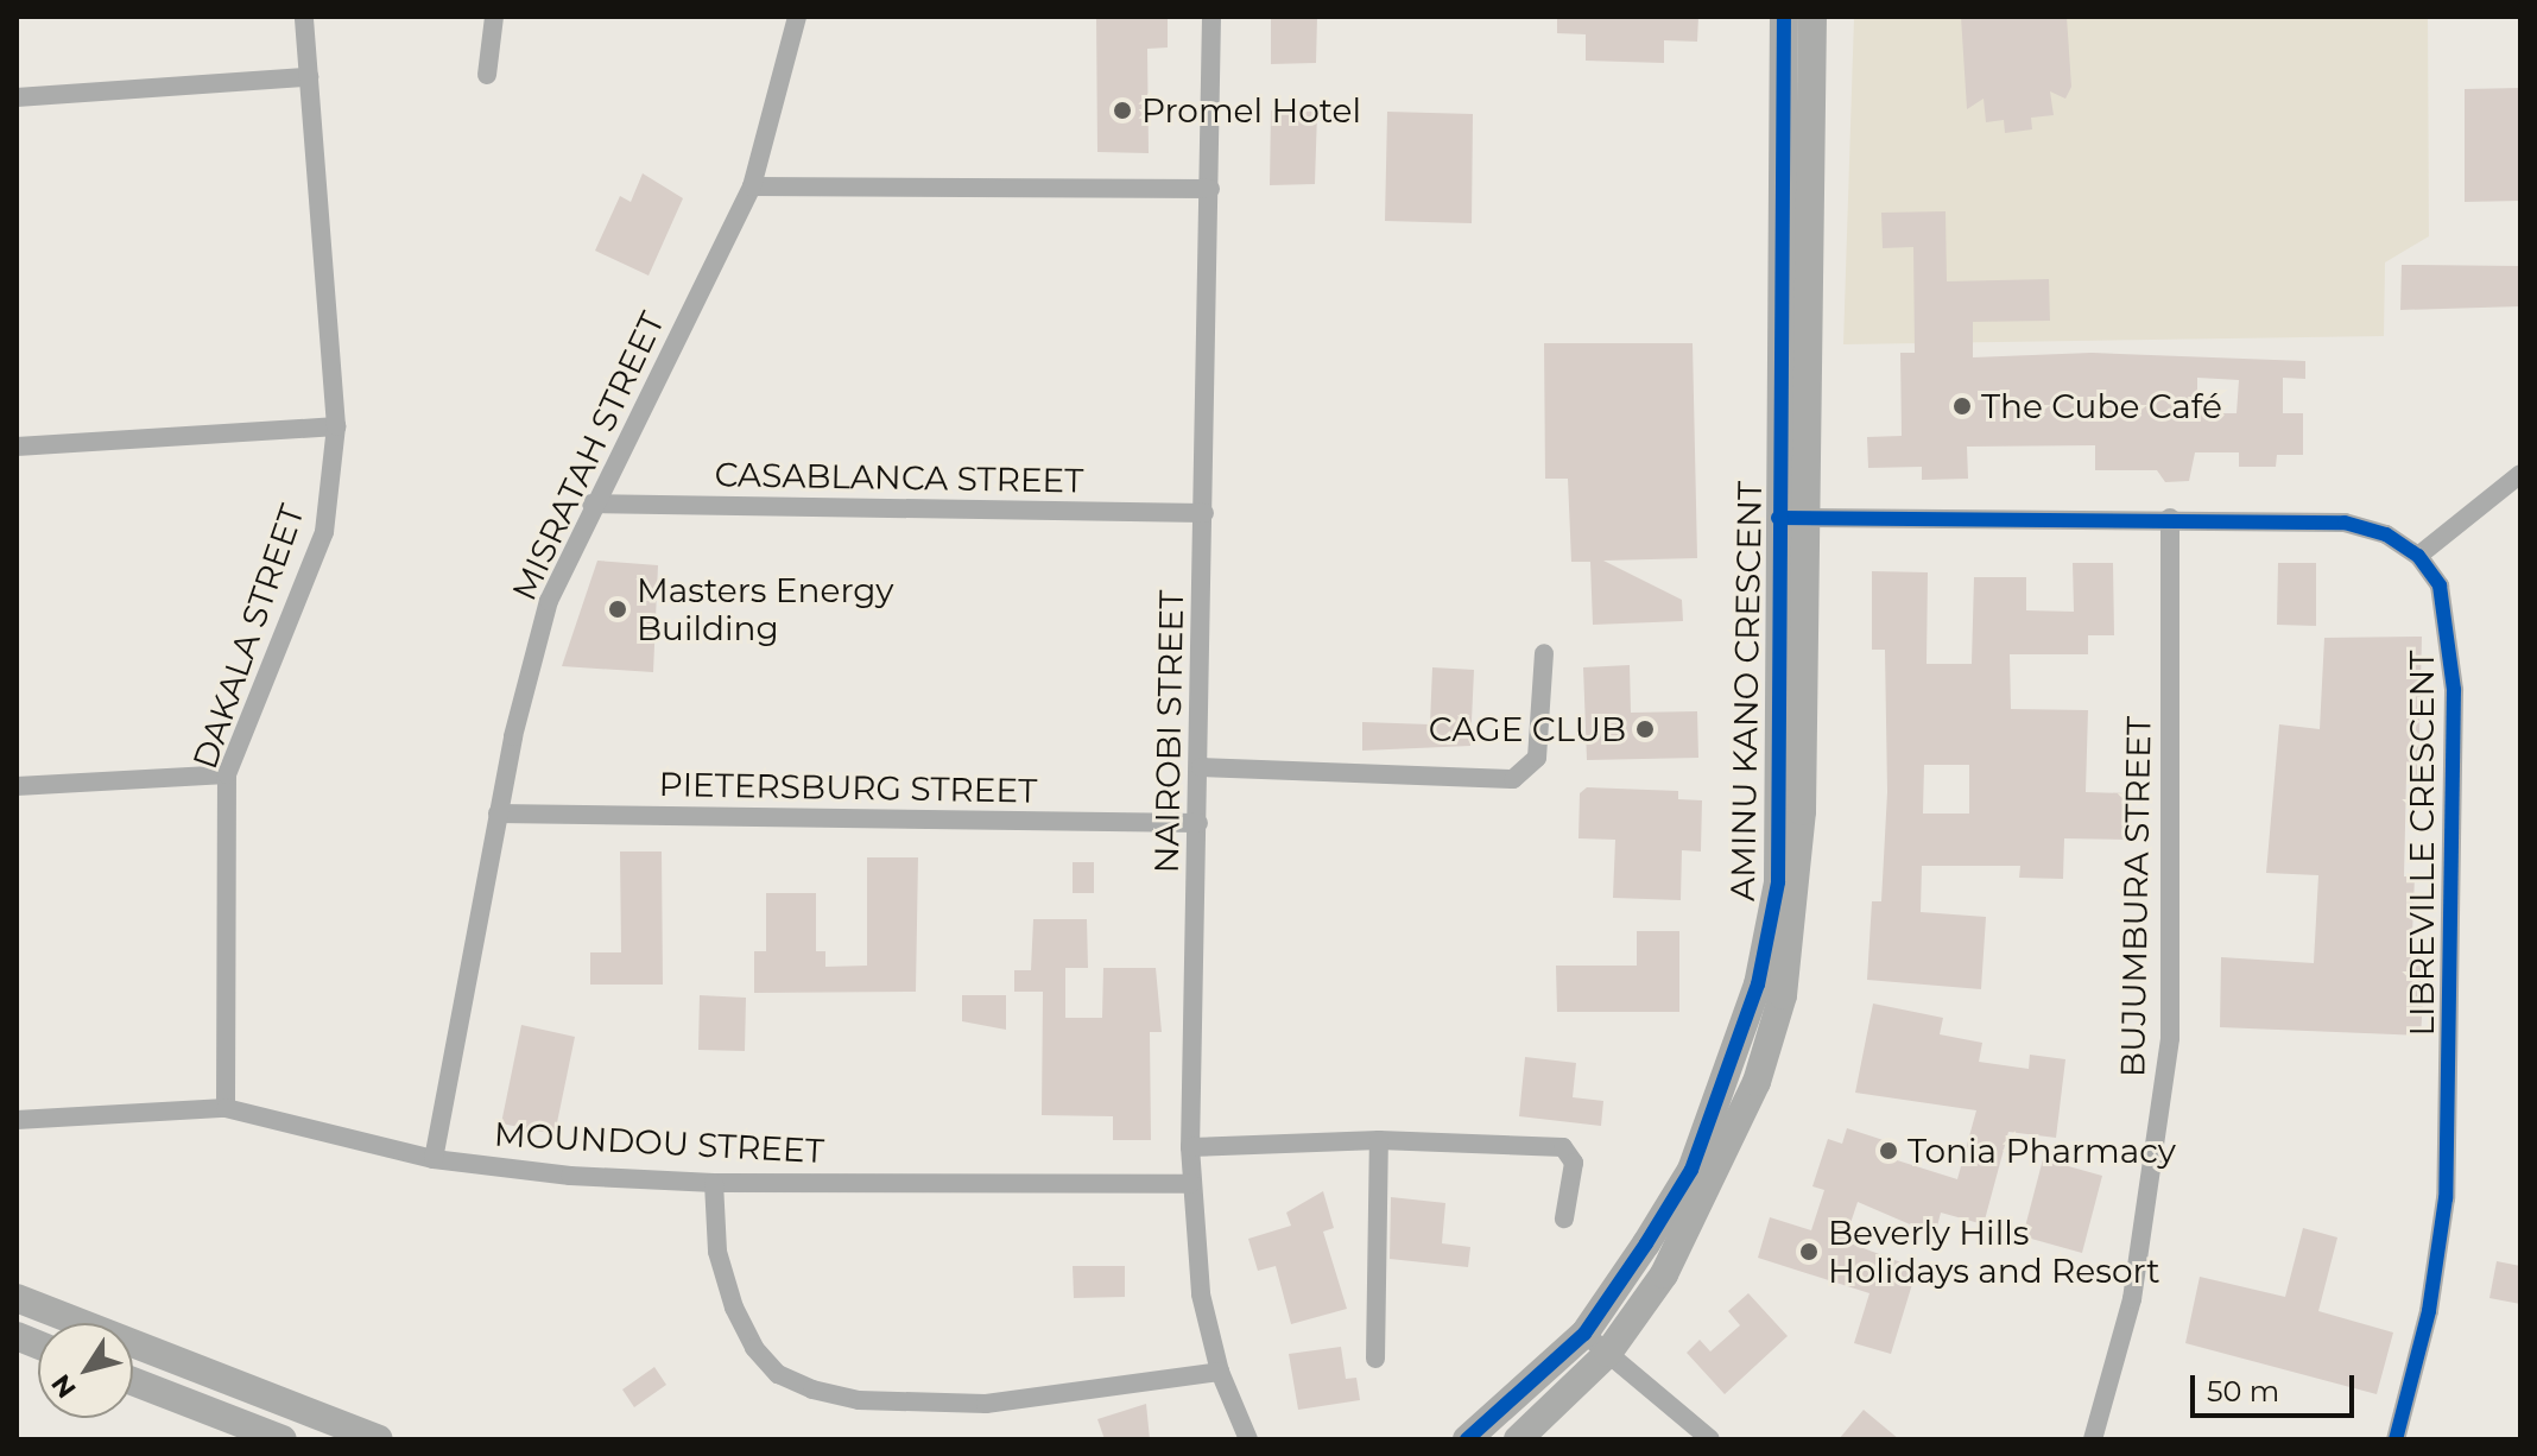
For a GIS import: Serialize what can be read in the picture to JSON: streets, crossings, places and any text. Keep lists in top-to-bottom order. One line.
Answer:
{"streets":{"street":["MISRATAH STREET","CASABLANCA STREET","DAKALA STREET","AMINU KANO CRESCENT","NAIROBI STREET","PIETERSBURG STREET","LIBREVILLE CRESCENT","BUJUMBURA STREET","MOUNDOU STREET"]},"crossings":[["MISRATAH STREET","CASABLANCA STREET"],["MISRATAH STREET","PIETERSBURG STREET"],["MISRATAH STREET","MOUNDOU STREET"],["CASABLANCA STREET","NAIROBI STREET"],["DAKALA STREET","MOUNDOU STREET"],["AMINU KANO CRESCENT","LIBREVILLE CRESCENT"],["NAIROBI STREET","PIETERSBURG STREET"],["NAIROBI STREET","MOUNDOU STREET"],["LIBREVILLE CRESCENT","BUJUMBURA STREET"]],"places":["Promel Hotel","The Cube Café","Masters Energy Building","CAGE CLUB","Tonia Pharmacy","Beverly Hills Holidays and Resort"],"scale_bar":"50 m","north":"bottom left"}
